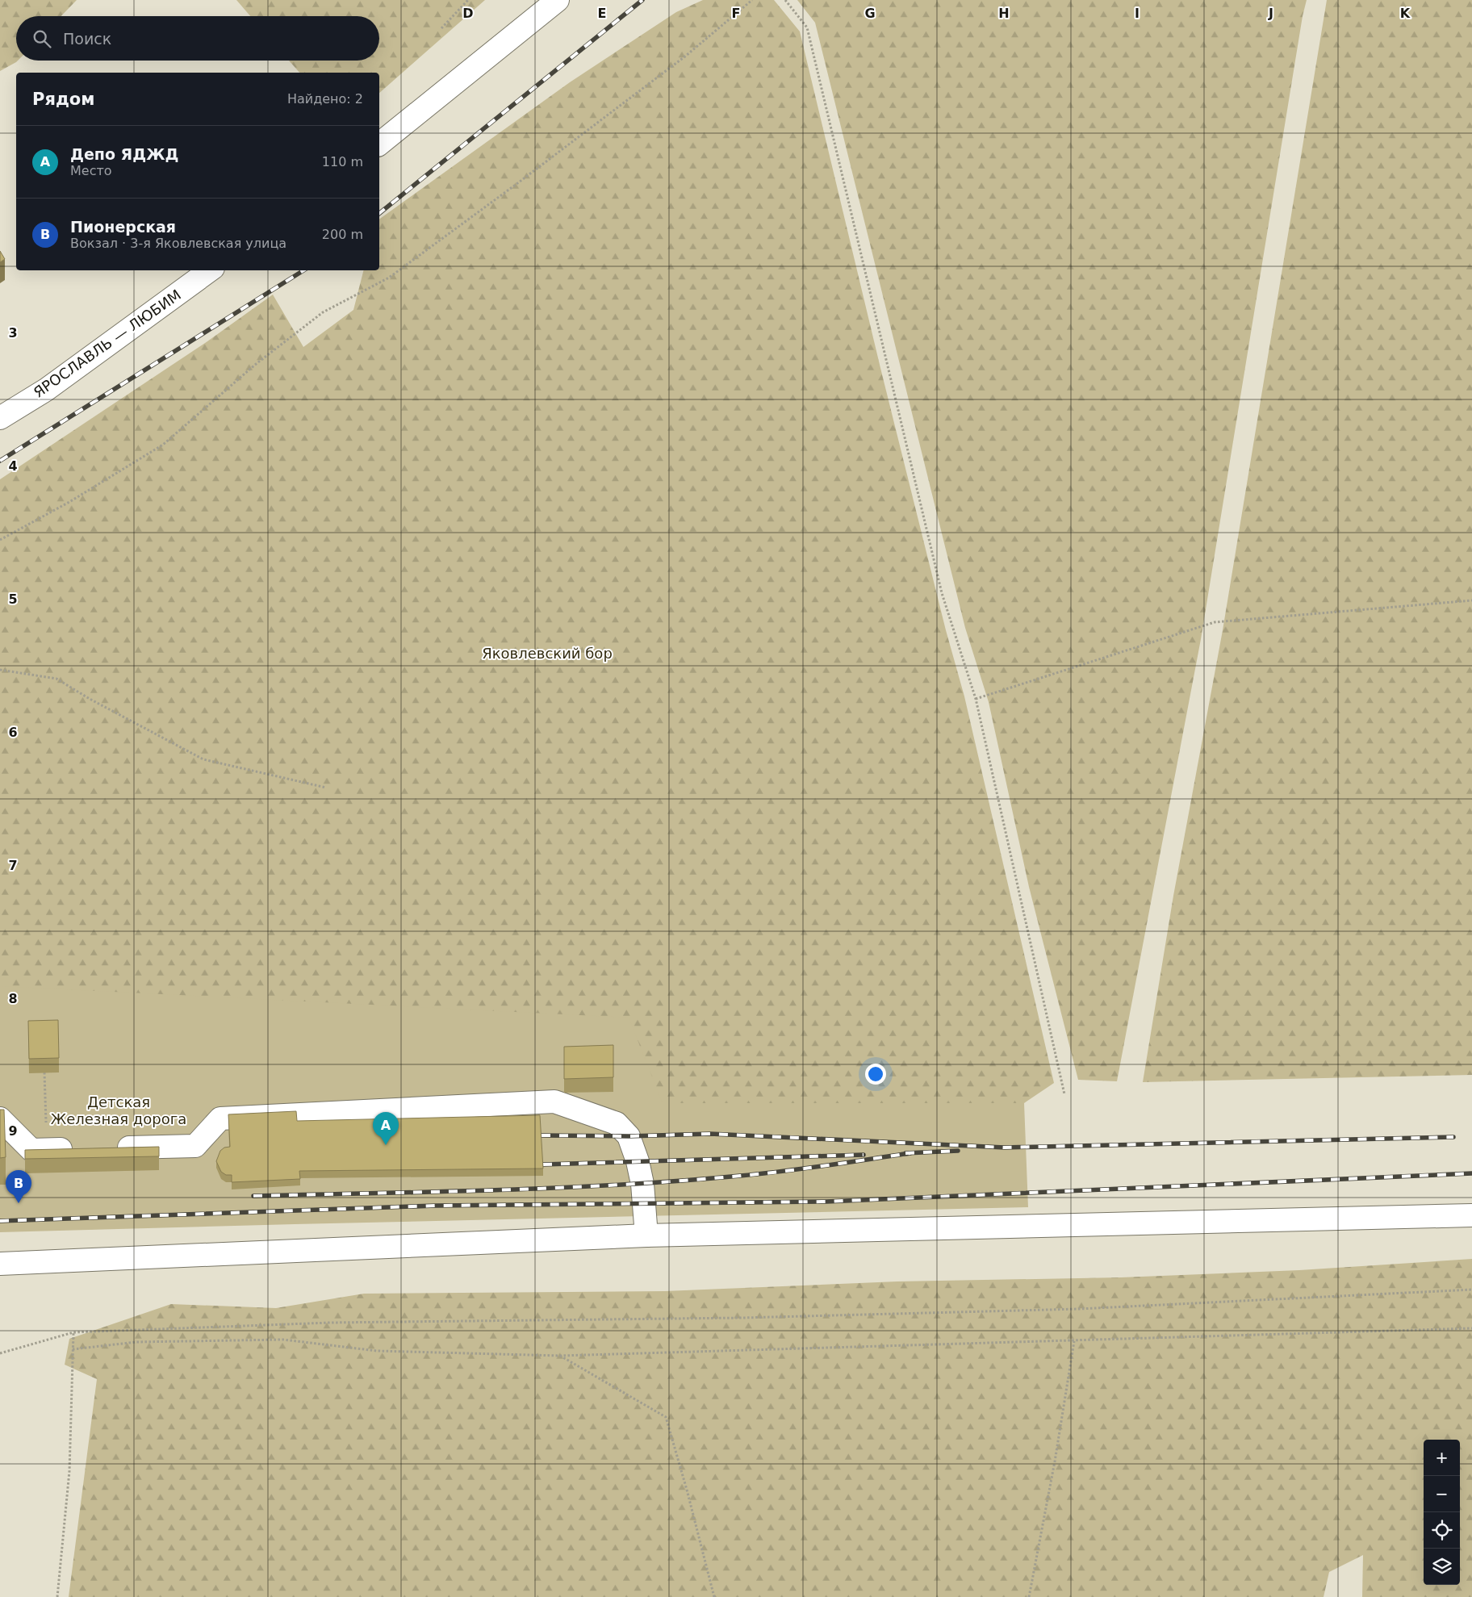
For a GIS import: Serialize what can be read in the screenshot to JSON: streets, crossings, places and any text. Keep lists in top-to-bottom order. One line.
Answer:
{"streets":{"street":["ЯРОСЛАВЛЬ — ЛЮБИМ"]},"parks":["Яковлевский бор","Детская Железная дорога"],"page":{"search":"Поиск","heading":["Рядом","Найдено: 2"],"list":[{"mark":"A","name":"Депо ЯДЖД","note":"Место","value":"110 m"},{"mark":"B","name":"Пионерская","note":"Вокзал · 3-я Яковлевская улица","value":"200 m"}],"pins":["A","B"],"map_buttons":["+","−"]},"grid":{"columns":["D","E","F","G","H","I","J","K"],"rows":["3","4","5","6","7","8","9"]}}
